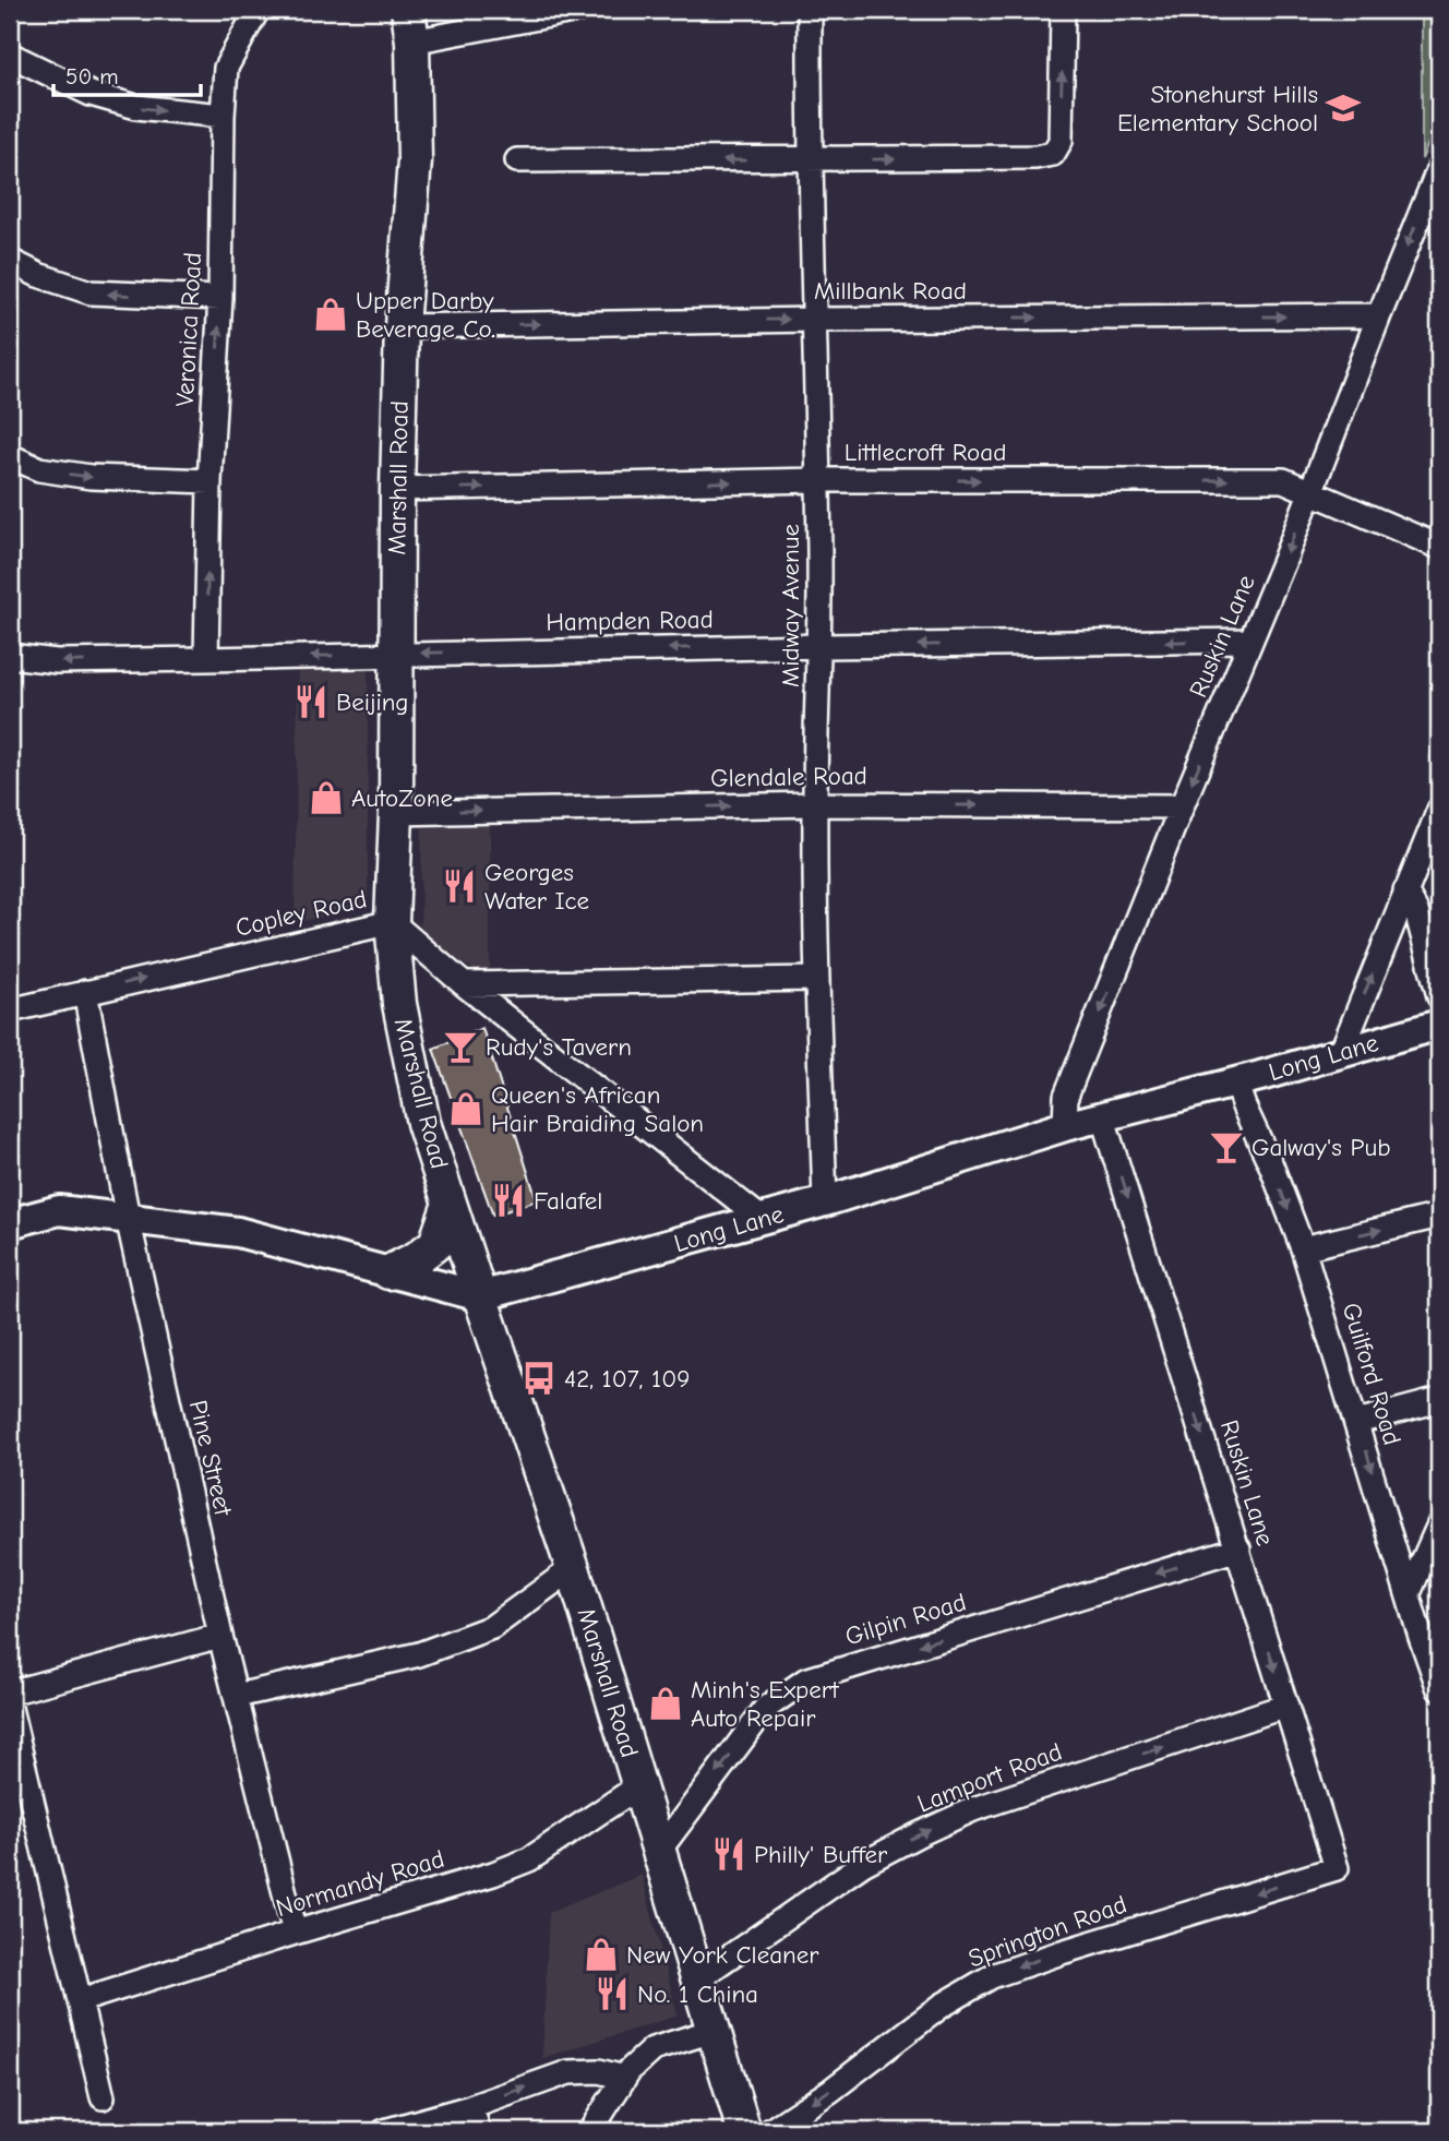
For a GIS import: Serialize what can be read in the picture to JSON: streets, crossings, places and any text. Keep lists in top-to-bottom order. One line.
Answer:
{"streets":{"main road":["Marshall Road"],"street":["Millbank Road","Veronica Road","Littlecroft Road","Midway Avenue","Hampden Road","Ruskin Lane","Glendale Road","Copley Road","Long Lane","Guilford Road","Pine Street","Gilpin Road","Lamport Road","Normandy Road","Springton Road"]},"crossings":[["Millbank Road","Marshall Road"],["Millbank Road","Midway Avenue"],["Millbank Road","Ruskin Lane"],["Veronica Road","Hampden Road"],["Littlecroft Road","Marshall Road"],["Littlecroft Road","Midway Avenue"],["Littlecroft Road","Ruskin Lane"],["Marshall Road","Hampden Road"],["Marshall Road","Glendale Road"],["Marshall Road","Copley Road"],["Marshall Road","Long Lane"],["Marshall Road","Gilpin Road"],["Marshall Road","Lamport Road"],["Marshall Road","Normandy Road"],["Midway Avenue","Hampden Road"],["Midway Avenue","Glendale Road"],["Midway Avenue","Long Lane"],["Hampden Road","Ruskin Lane"],["Ruskin Lane","Glendale Road"],["Ruskin Lane","Long Lane"],["Ruskin Lane","Gilpin Road"],["Ruskin Lane","Lamport Road"],["Ruskin Lane","Springton Road"],["Copley Road","Long Lane"],["Copley Road","Pine Street"],["Long Lane","Guilford Road"],["Long Lane","Pine Street"],["Pine Street","Normandy Road"]],"one_way":["Millbank Road","Veronica Road","Littlecroft Road","Hampden Road","Ruskin Lane","Copley Road","Guilford Road","Gilpin Road","Lamport Road","Springton Road"],"places":{"school or university":["Stonehurst Hills Elementary School"],"shop":["Upper Darby Beverage Co.","AutoZone","Queen's African Hair Braiding Salon","Minh's Expert Auto Repair","New York Cleaner"],"restaurant":["Beijing","Georges Water Ice","Falafel","Philly' Buffer","No. 1 China"],"bar":["Rudy's Tavern","Galway's Pub"],"bus stop":["42, 107, 109"]},"scale_bar":"50 m"}
